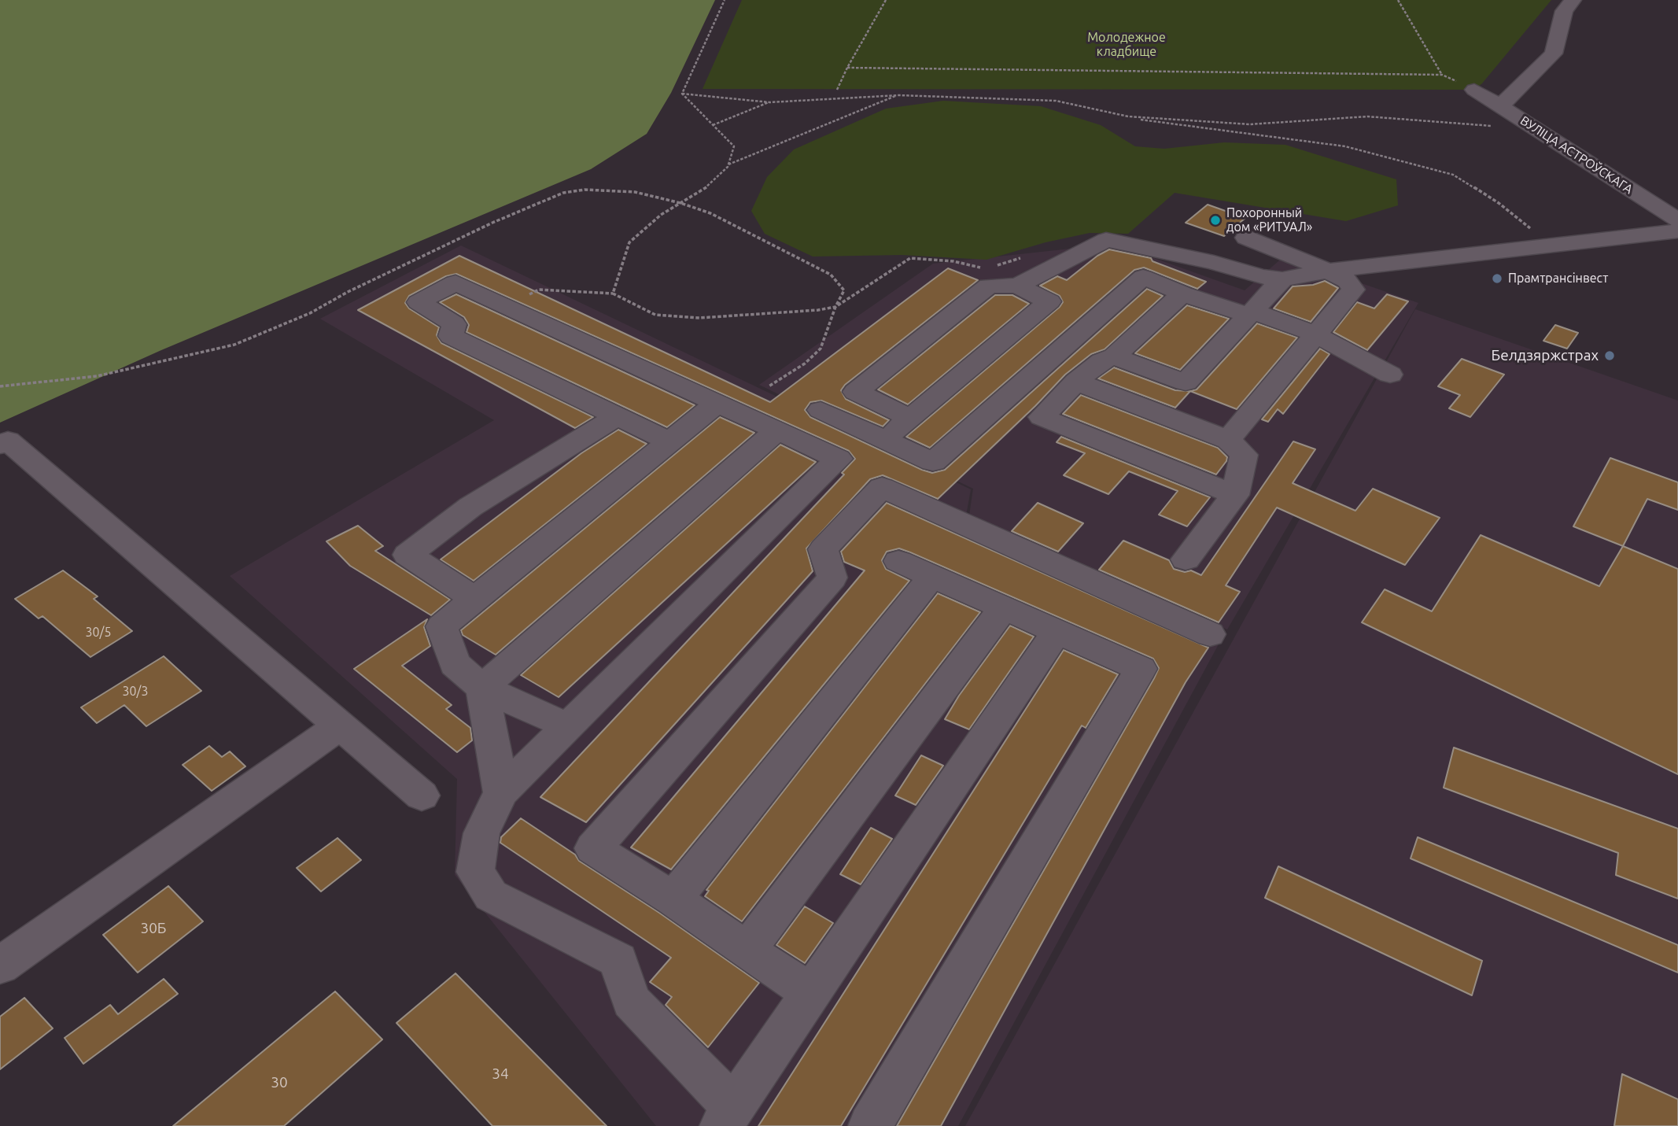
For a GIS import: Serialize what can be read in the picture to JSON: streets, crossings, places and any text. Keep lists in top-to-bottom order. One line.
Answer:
{"streets":{"street":["ВУЛІЦА АСТРОЎСКАГА"]},"parks":["Молодежное кладбище"],"places":["Похоронный дом «РИТУАЛ»","Прамтрансінвест","Белдзяржстрах"],"house_numbers":["30/5","30/3","30Б","34","30"]}
